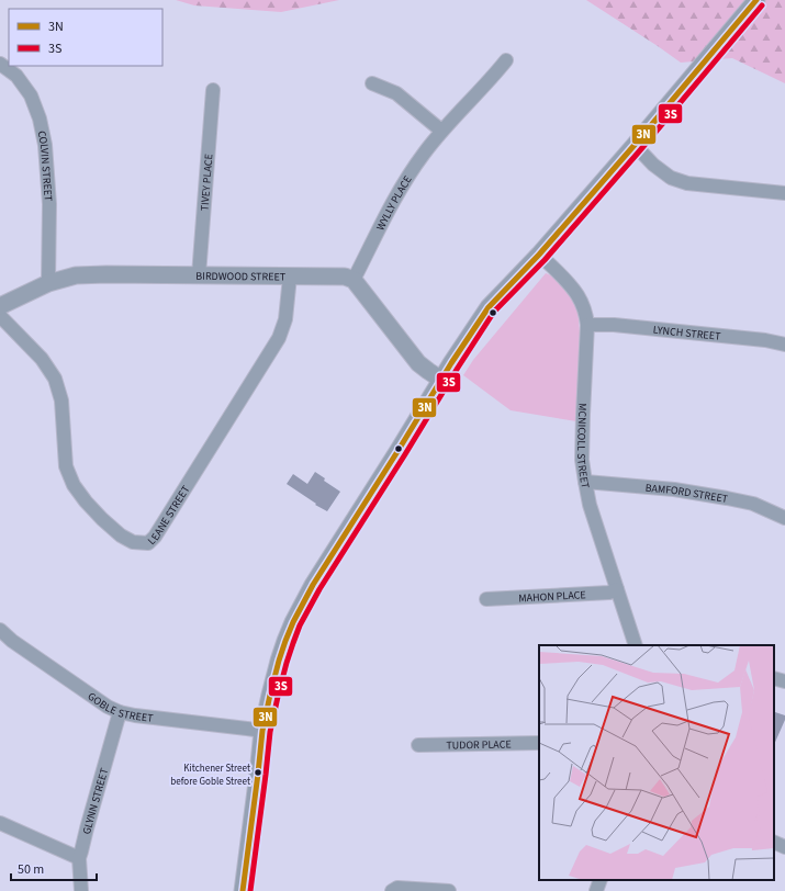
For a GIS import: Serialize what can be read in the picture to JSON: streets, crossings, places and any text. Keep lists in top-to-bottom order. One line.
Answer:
{"streets":{"street":["COLVIN STREET","TIVEY PLACE","WYLLY PLACE","BIRDWOOD STREET","LYNCH STREET","MCNICOLL STREET","BAMFORD STREET","LEANE STREET","MAHON PLACE","GOBLE STREET","TUDOR PLACE","GLYNN STREET"]},"crossings":[["COLVIN STREET","BIRDWOOD STREET"],["TIVEY PLACE","BIRDWOOD STREET"],["WYLLY PLACE","BIRDWOOD STREET"],["BIRDWOOD STREET","LEANE STREET"],["LYNCH STREET","MCNICOLL STREET"],["MCNICOLL STREET","BAMFORD STREET"],["MCNICOLL STREET","MAHON PLACE"],["GOBLE STREET","GLYNN STREET"]],"places":["Kitchener Street before Goble Street"],"lines":["transit line 3N","transit line 3S"],"legend":["3N","3S"],"scale_bar":"50 m"}
